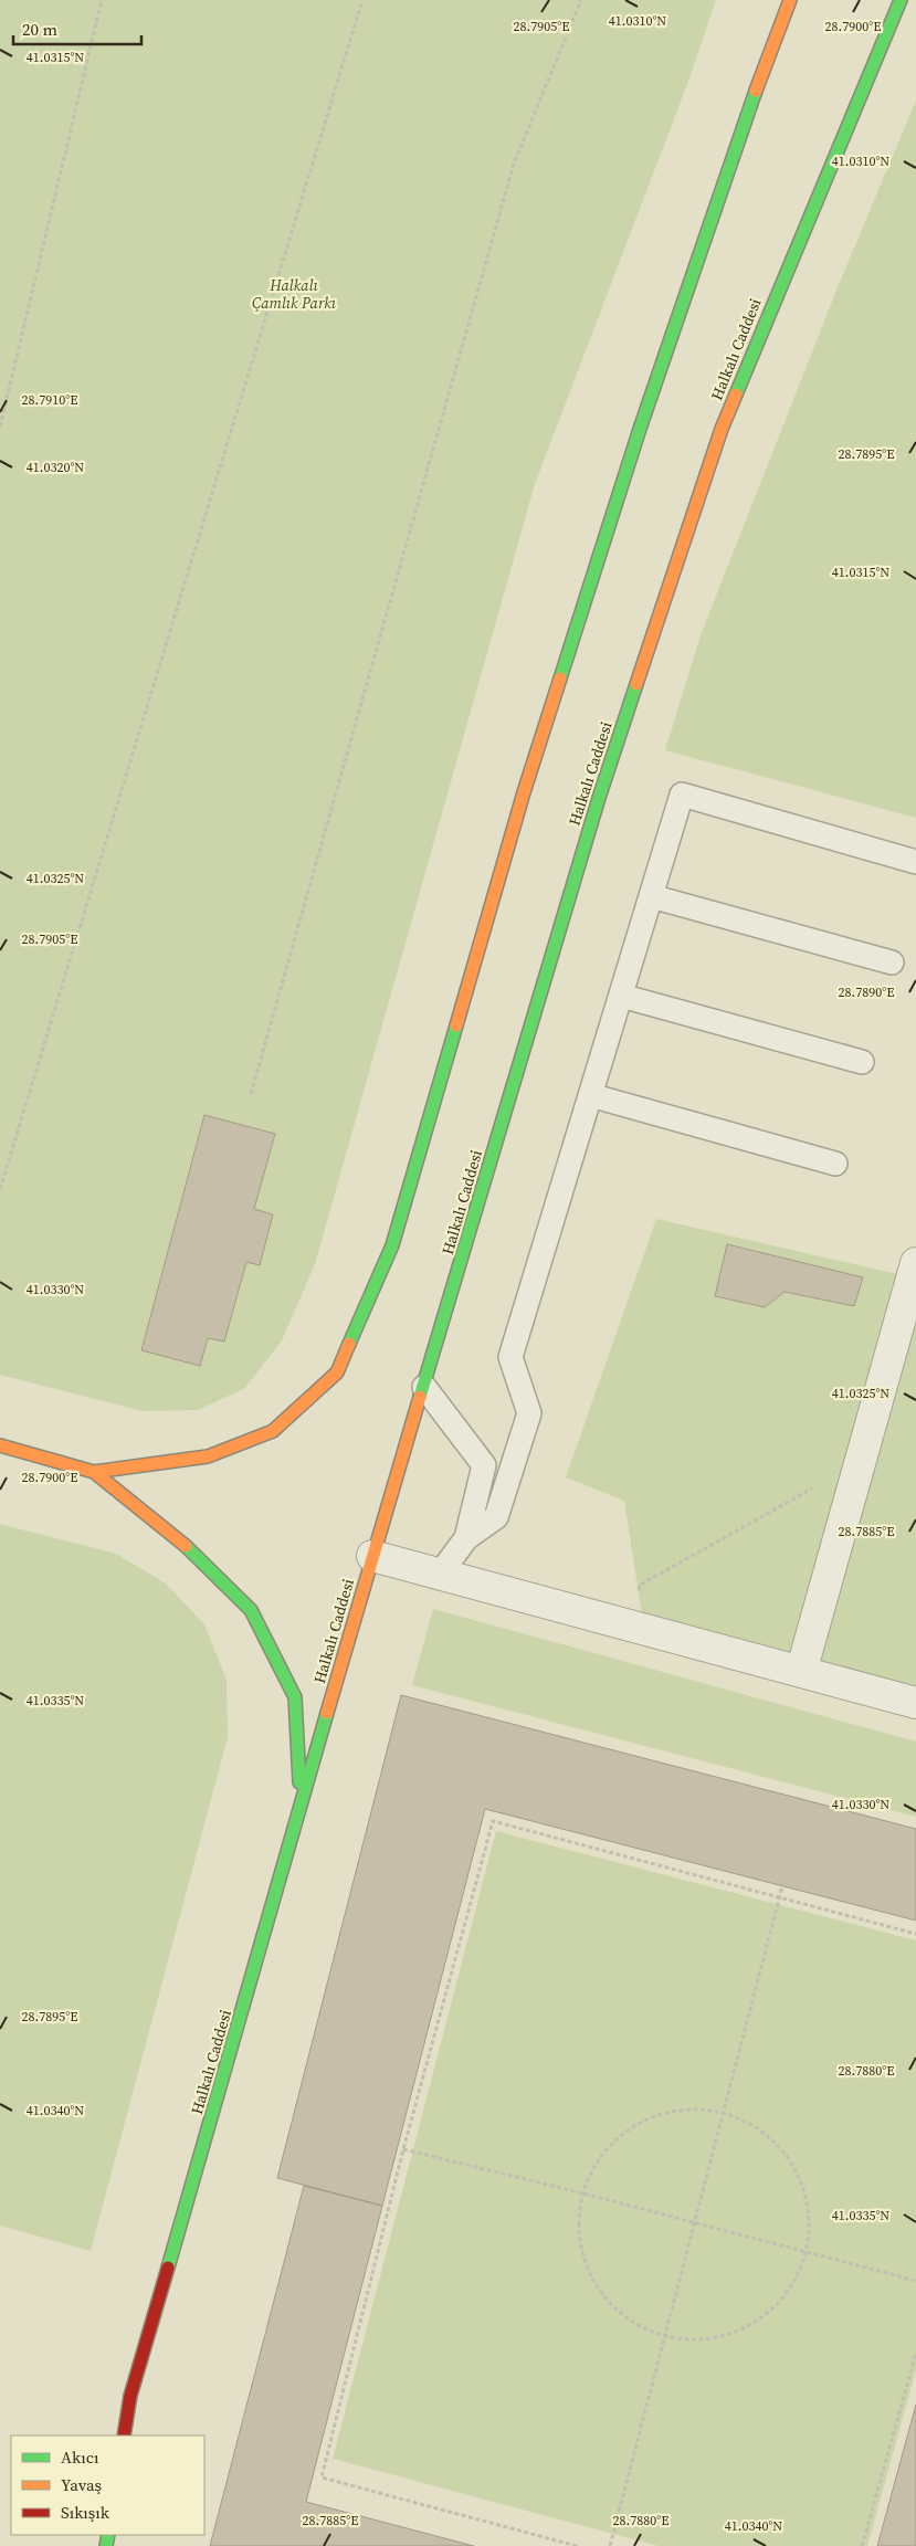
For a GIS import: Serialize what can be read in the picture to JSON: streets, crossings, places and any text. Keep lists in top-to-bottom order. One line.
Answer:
{"streets":{"main road":["Halkalı Caddesi"]},"parks":["Halkalı Çamlık Parkı"],"legend":["Akıcı","Yavaş","Sıkışık"],"scale_bar":"20 m","coordinates":["41.0310°N","28.7905°E","28.7900°E","41.0315°N","28.7910°E","28.7895°E","41.0320°N","41.0325°N","28.7890°E","41.0330°N","28.7885°E","41.0335°N","28.7880°E","41.0340°N"]}
